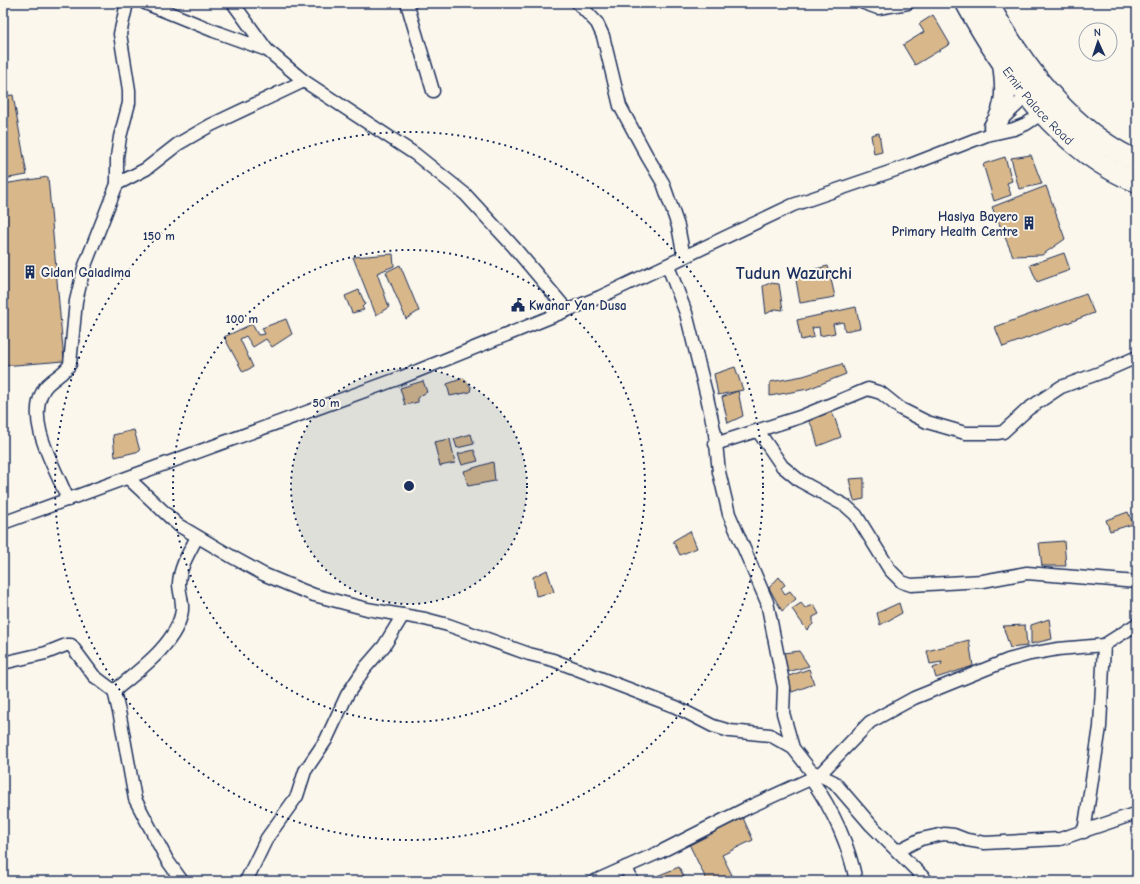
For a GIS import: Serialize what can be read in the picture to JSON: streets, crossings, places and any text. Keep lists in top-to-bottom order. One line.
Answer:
{"streets":{"main road":["Emir Palace Road"]},"districts":["Tudun Wazurchi"],"places":{"building":["Hasiya Bayero Primary Health Centre","Gidan Galadima"],"public building":["Kwanar Yan Dusa"]},"north":"top","rings":["150 m","100 m","50 m"]}
